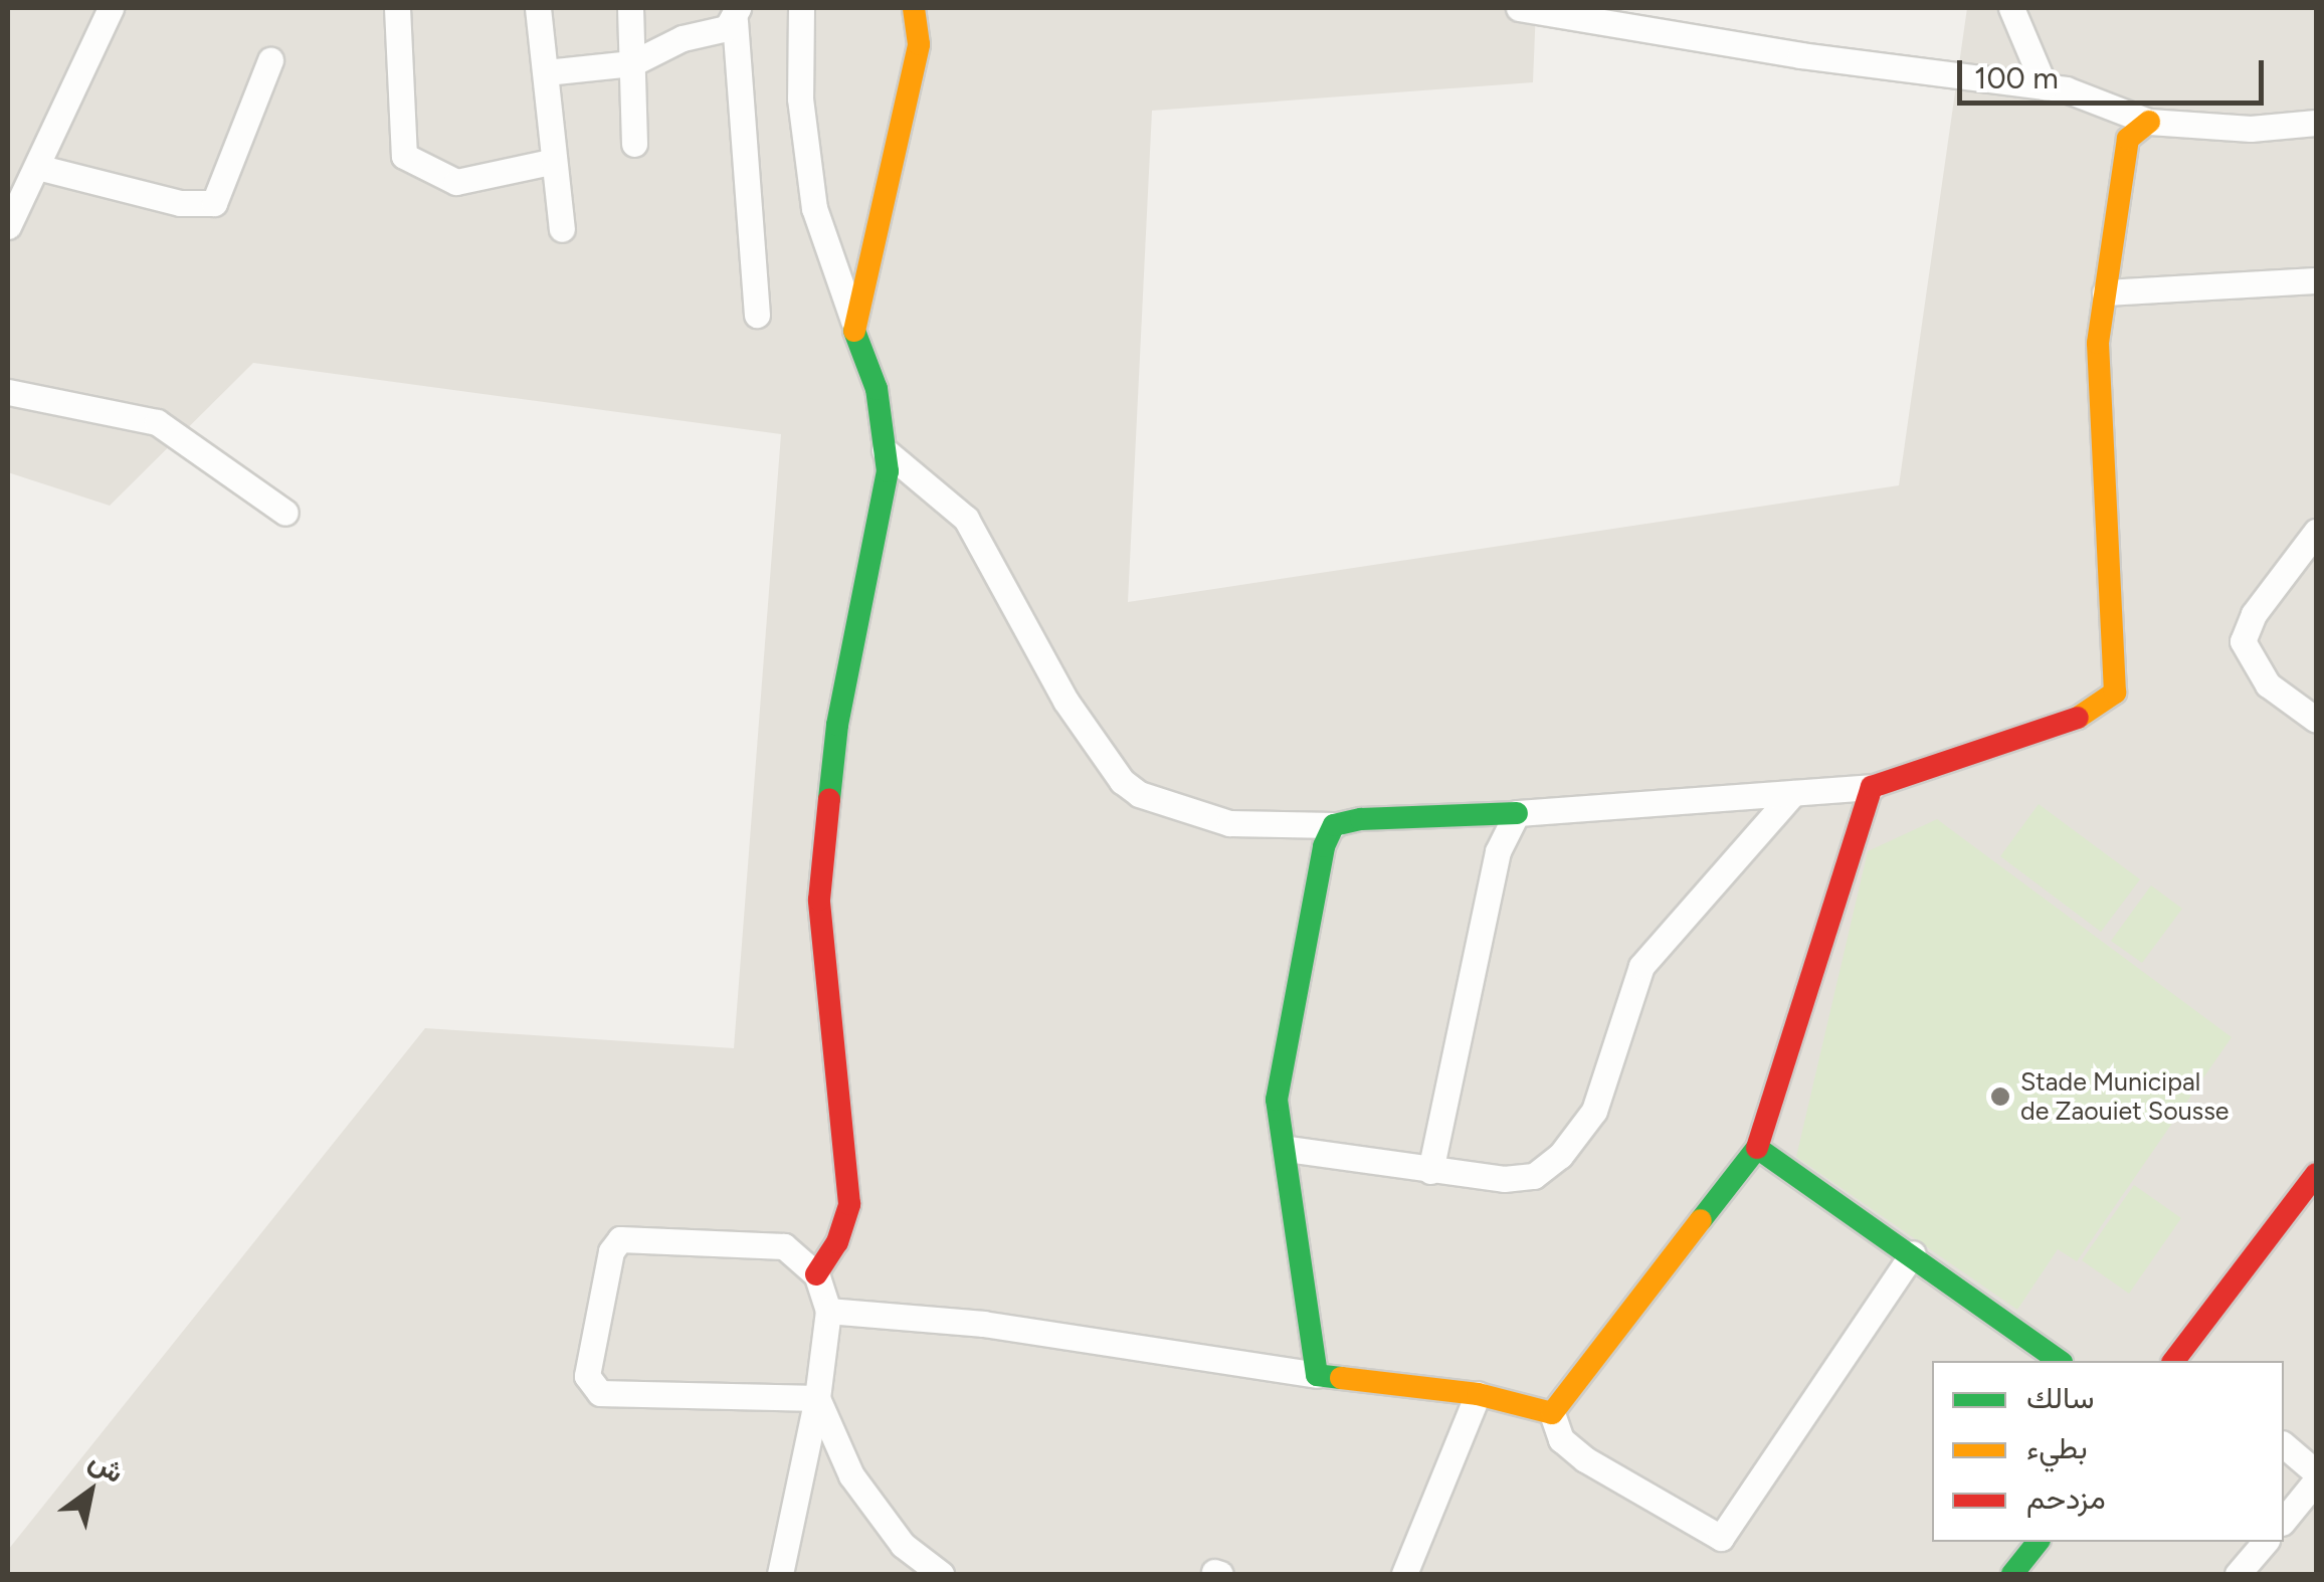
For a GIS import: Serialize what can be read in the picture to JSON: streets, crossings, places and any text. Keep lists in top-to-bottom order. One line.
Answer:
{"places":["Stade Municipal de Zaouiet Sousse"],"legend":["سالك","بطيء","مزدحم"],"scale_bar":"100 m","north":"top right"}
